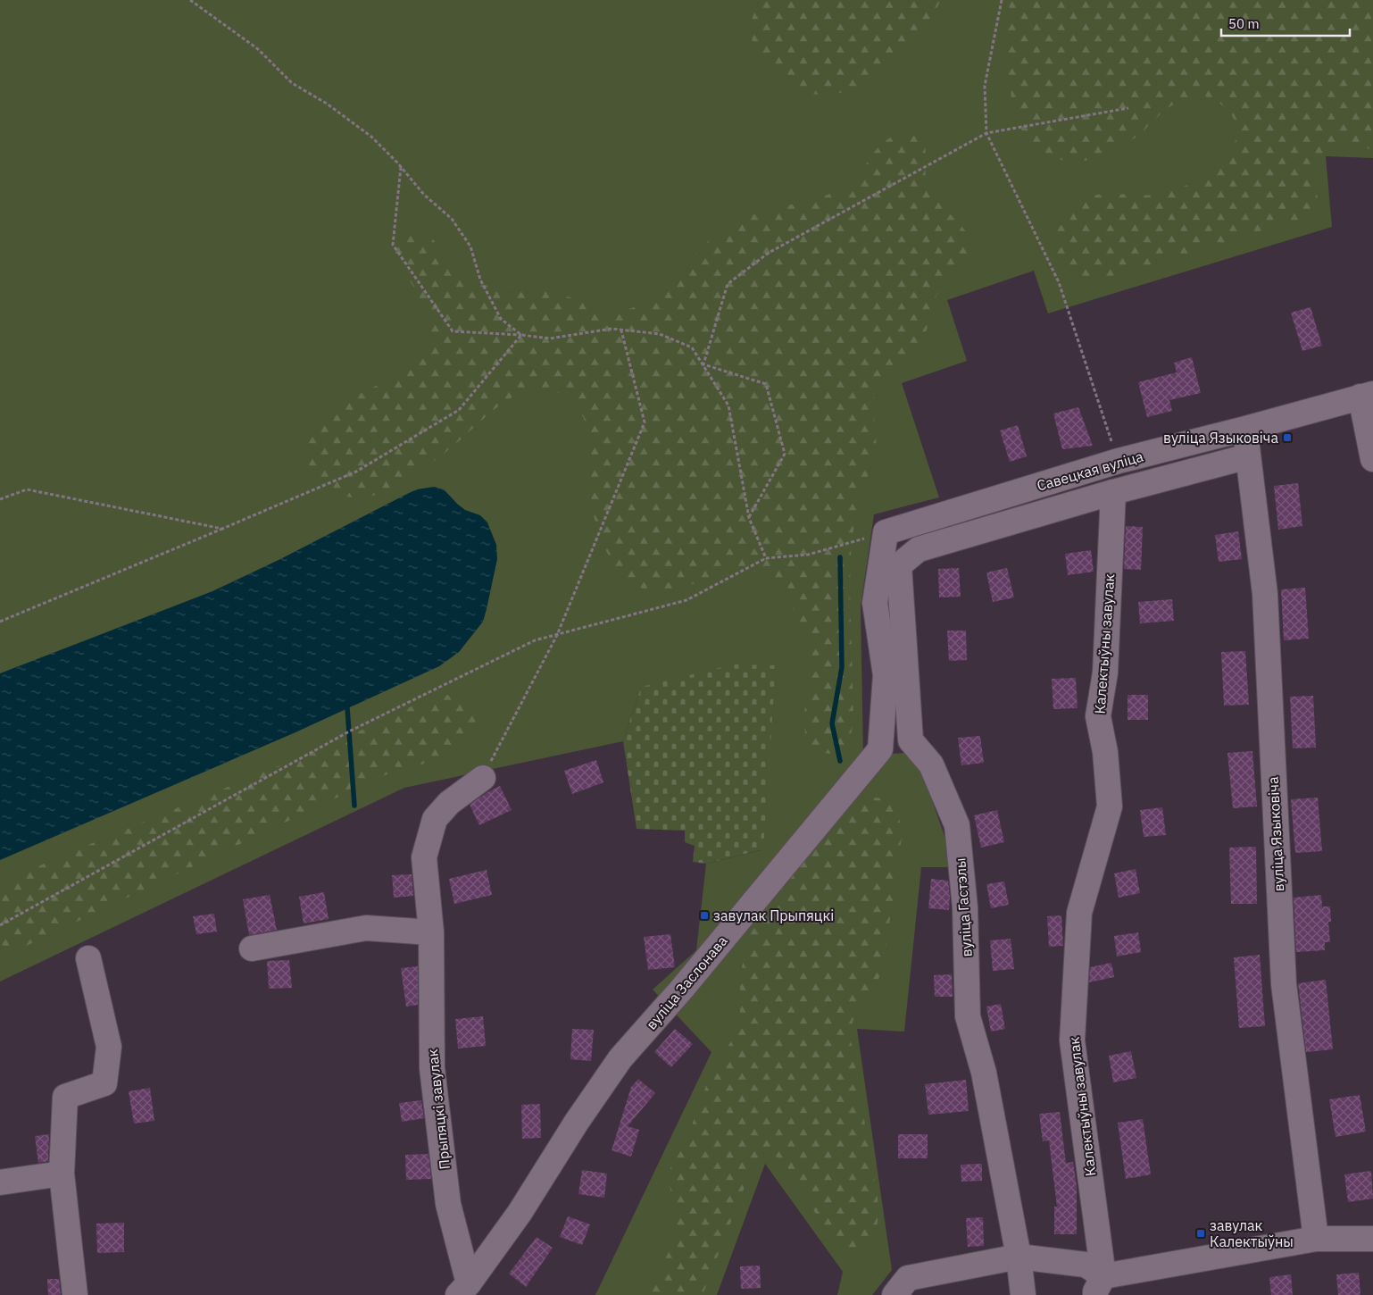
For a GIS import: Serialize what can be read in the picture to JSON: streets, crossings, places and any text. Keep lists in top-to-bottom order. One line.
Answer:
{"streets":{"street":["Савецкая вуліца","Калектыўны завулак","вуліца Языковіча","вуліца Гастэлы","вуліца Заслонава","Прыпяцкі завулак"]},"crossings":[["Савецкая вуліца","Калектыўны завулак"],["Савецкая вуліца","вуліца Языковіча"],["Савецкая вуліца","вуліца Гастэлы"],["Савецкая вуліца","вуліца Заслонава"],["вуліца Заслонава","Прыпяцкі завулак"]],"places":{"transit":["вуліца Языковіча","завулак Прыпяцкі","завулак Калектыўны"]},"scale_bar":"50 m"}
